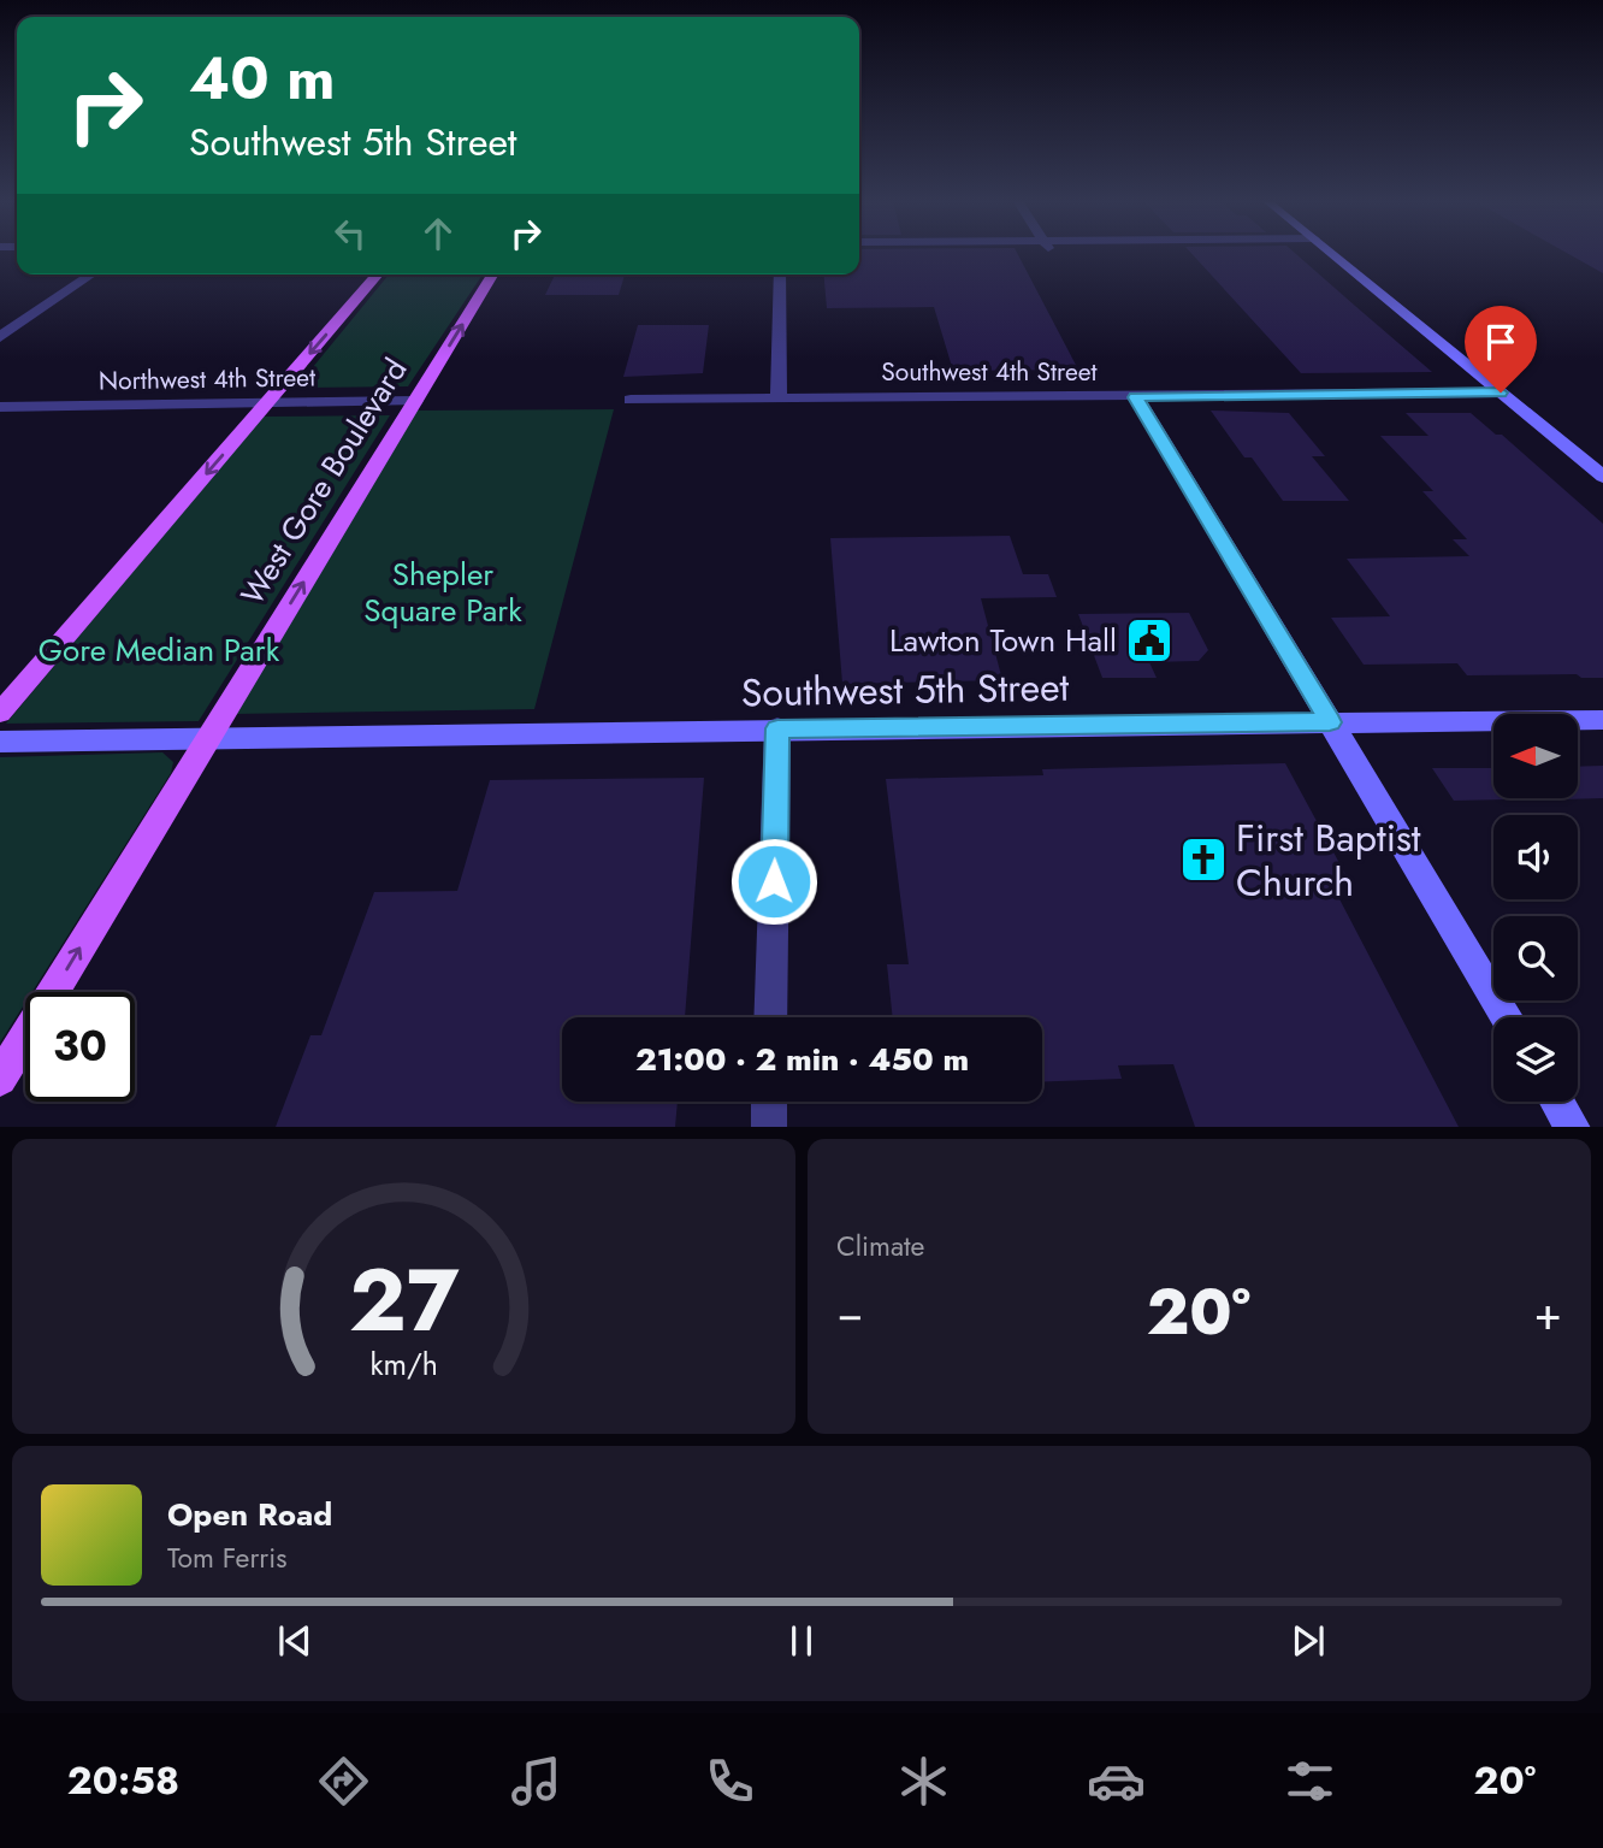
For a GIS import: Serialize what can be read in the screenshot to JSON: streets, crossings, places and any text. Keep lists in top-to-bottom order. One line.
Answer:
{"streets":{"main road":["West Gore Boulevard"],"street":["Southwest 4th Street","Northwest 4th Street","Southwest 5th Street"]},"crossings":[["Northwest 4th Street","West Gore Boulevard"],["West Gore Boulevard","Southwest 5th Street"]],"parks":["Shepler Square Park","Gore Median Park"],"places":{"public building":["Lawton Town Hall"],"church":["First Baptist Church"]},"north":"left","page":{"turn":["40 m","Southwest 5th Street"],"limit":"30","trip":"21:00 · 2 min · 450 m","tile":"Climate","heat":["−","20°","+"],"song":["Open Road","Tom Ferris"],"tabs":["20:58","20°"],"gauge":["27","km/h"]}}
